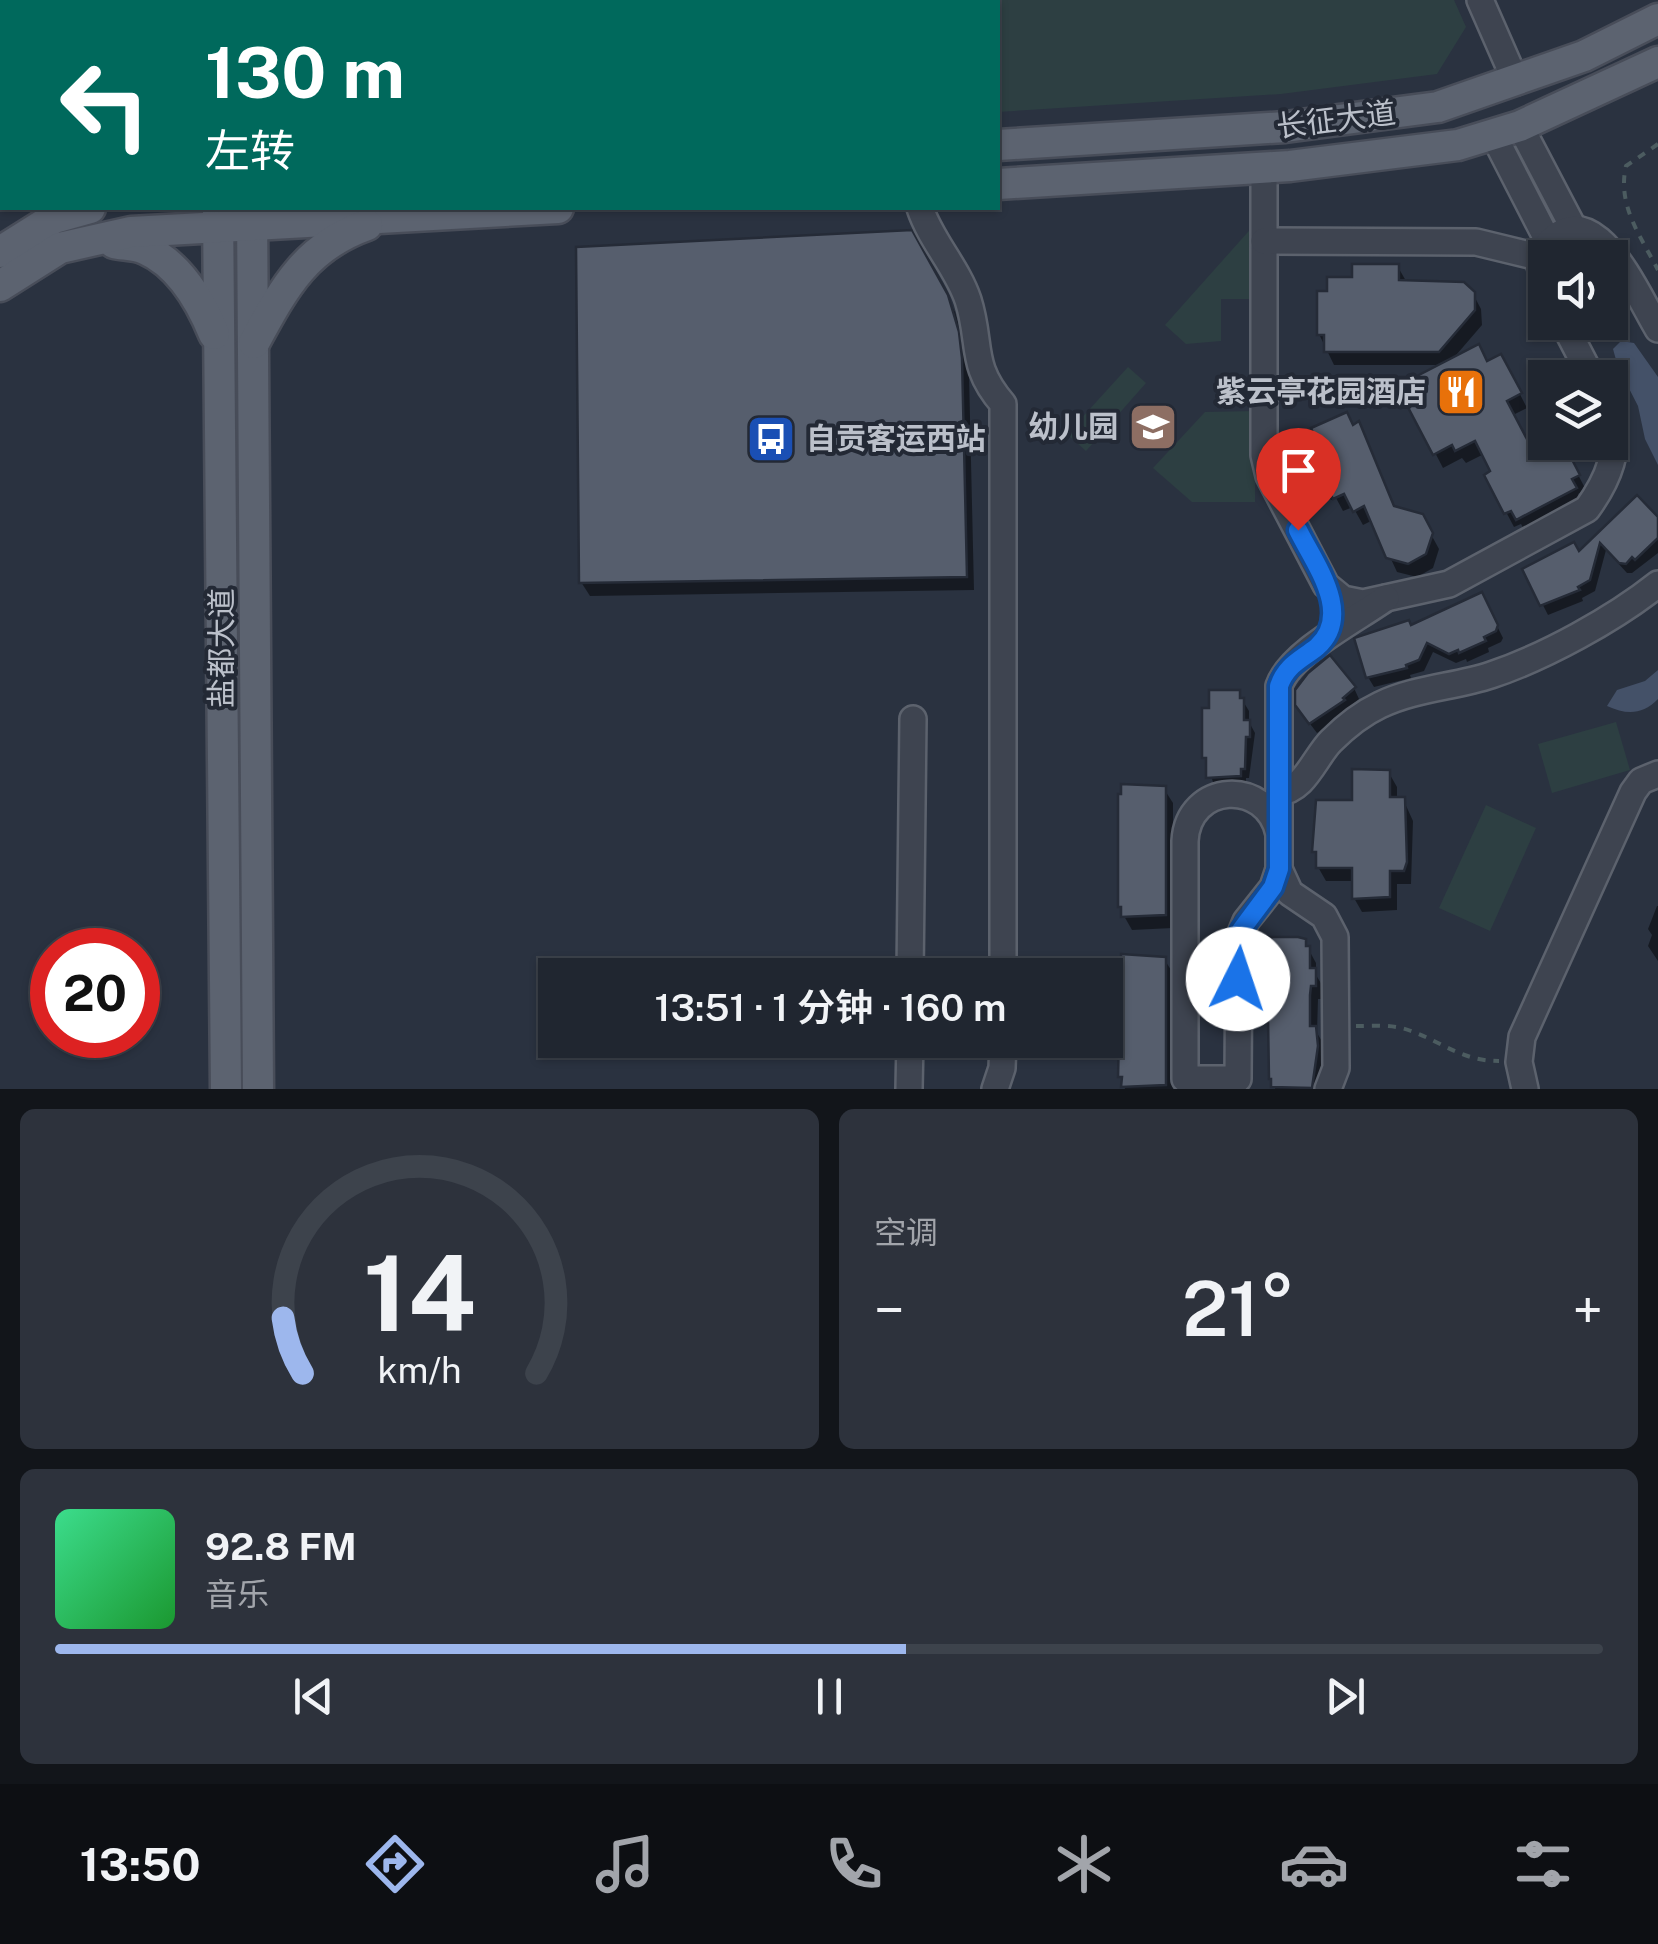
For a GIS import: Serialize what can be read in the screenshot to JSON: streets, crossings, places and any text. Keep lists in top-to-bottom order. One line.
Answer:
{"streets":{"main road":["长征大道","盐都大道"]},"places":{"restaurant":["紫云亭花园酒店"],"school or university":["幼儿园"],"bus stop":["自贡客运西站"]},"page":{"turn":["130 m","左转"],"limit":"20","trip":"13:51 · 1 分钟 · 160 m","tile":"空调","heat":["−","21°","+"],"song":["92.8 FM","音乐"],"tabs":"13:50","gauge":["14","km/h"]}}
